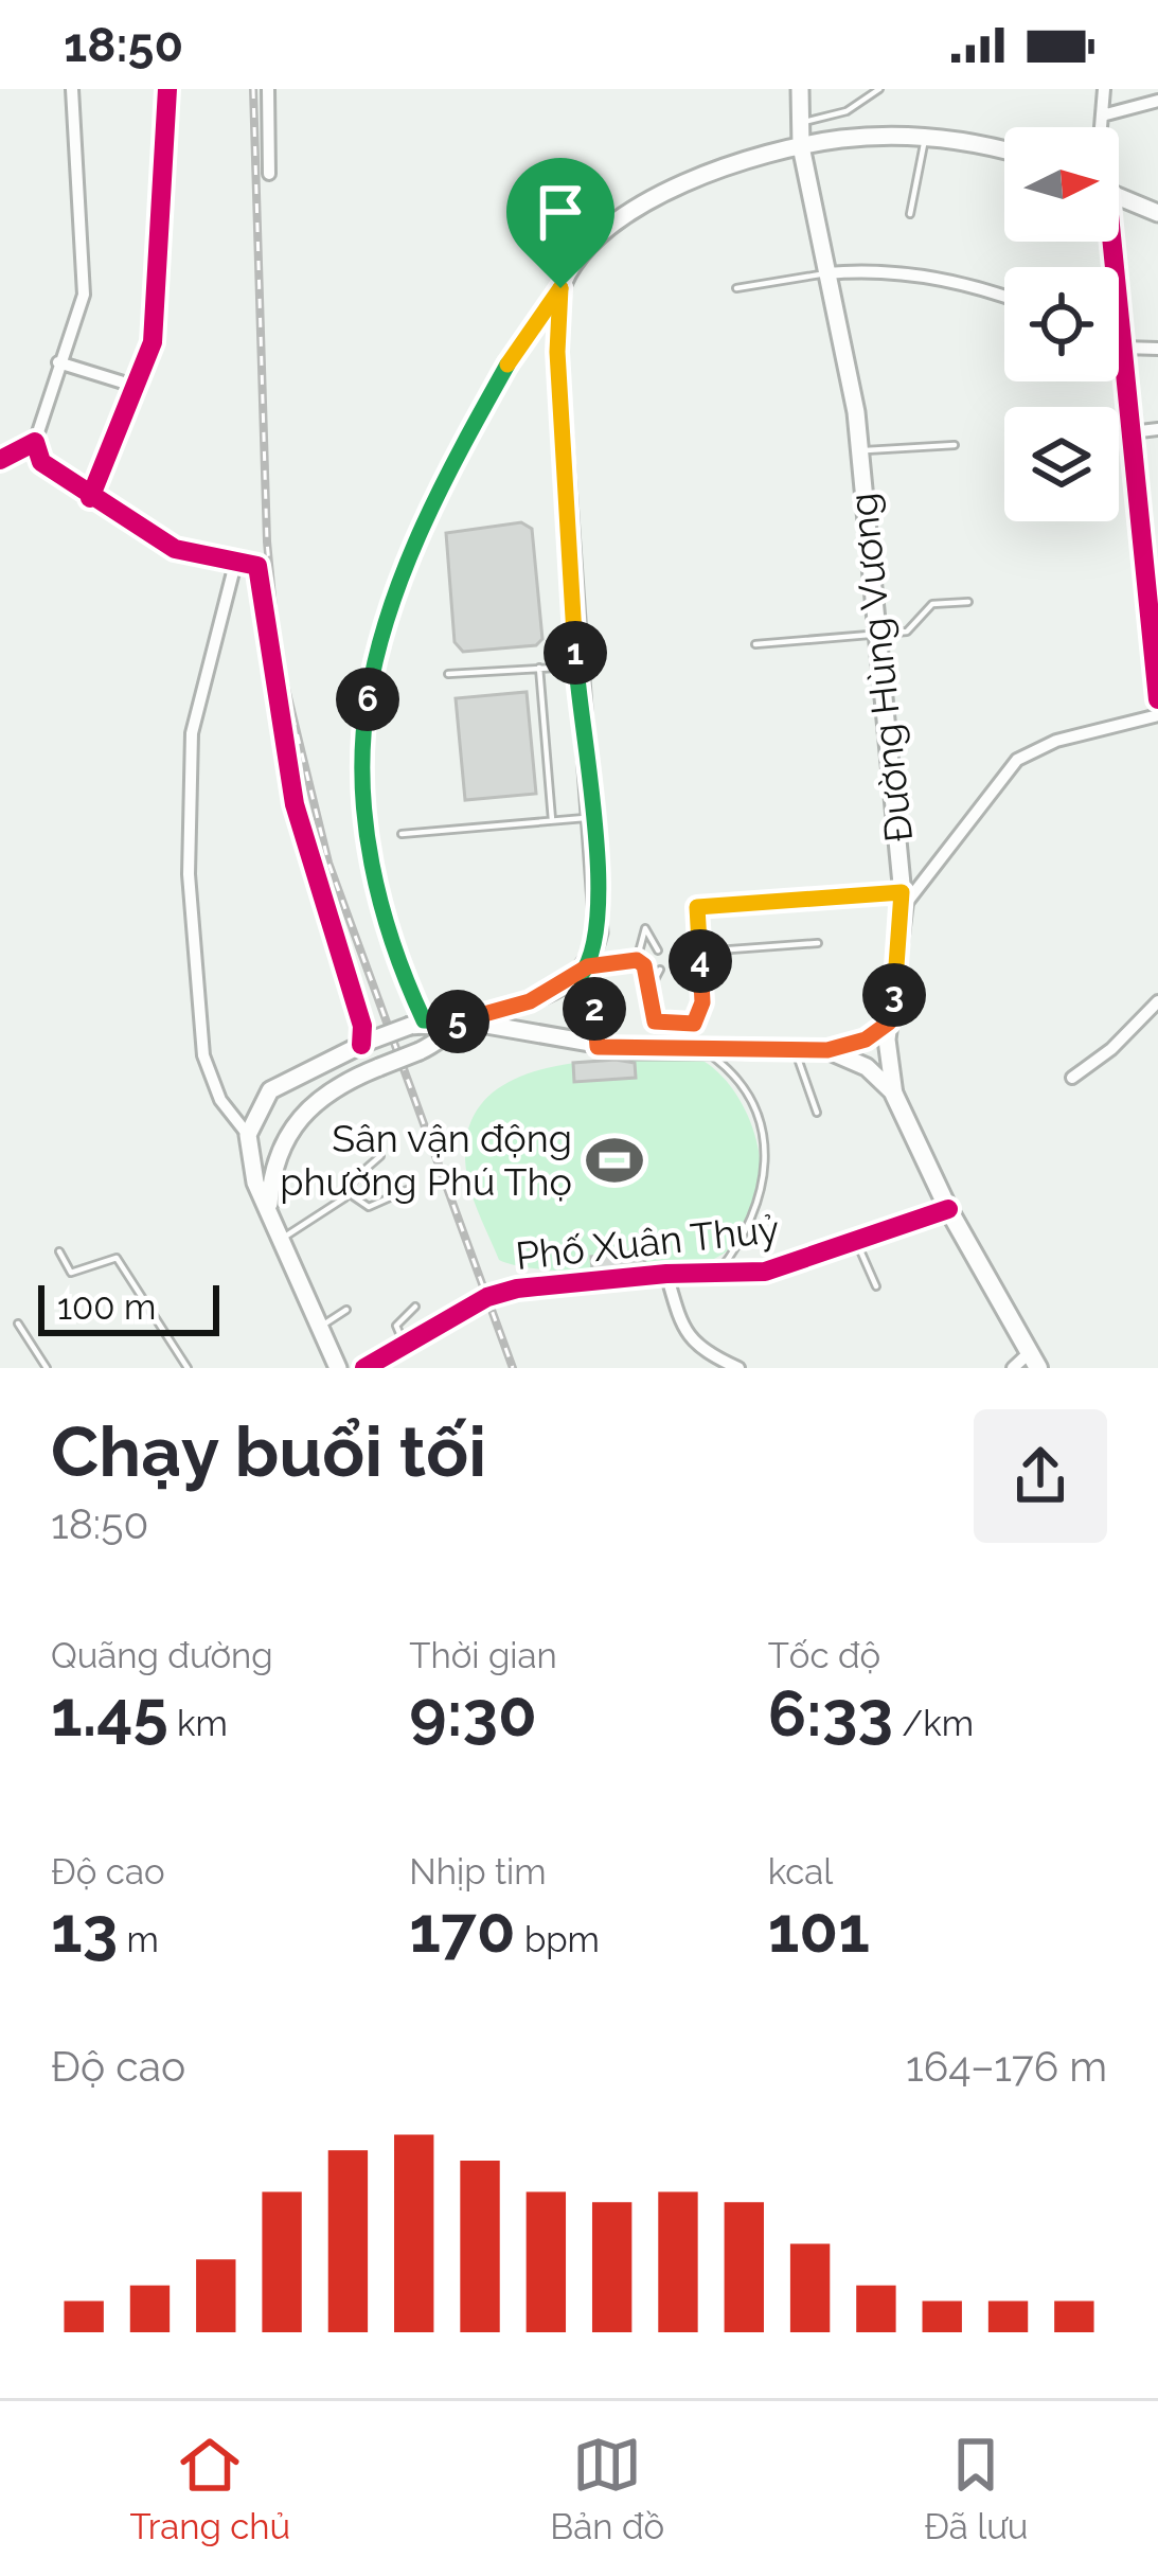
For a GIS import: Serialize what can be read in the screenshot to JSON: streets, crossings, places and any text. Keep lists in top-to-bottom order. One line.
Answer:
{"streets":{"main road":["Đường Hùng Vương"],"street":["Phố Xuân Thuỷ"]},"crossings":[["Đường Hùng Vương","Phố Xuân Thuỷ"]],"places":{"sports":["Sân vận động phường Phú Thọ"]},"scale_bar":"100 m","north":"right","page":{"status":"18:50","pins":["1","6","4","3","2","5"],"scale":"100 m","heading":["Chạy buổi tối","18:50"],"stats":[["Quãng đường","1.45 km"],["Thời gian","9:30"],["Tốc độ","6:33 /km"],["Độ cao","13 m"],["Nhịp tim","170 bpm"],["kcal","101"]],"chart":["Độ cao","164–176 m"],"tabs":["Trang chủ","Bản đồ","Đã lưu"]}}
